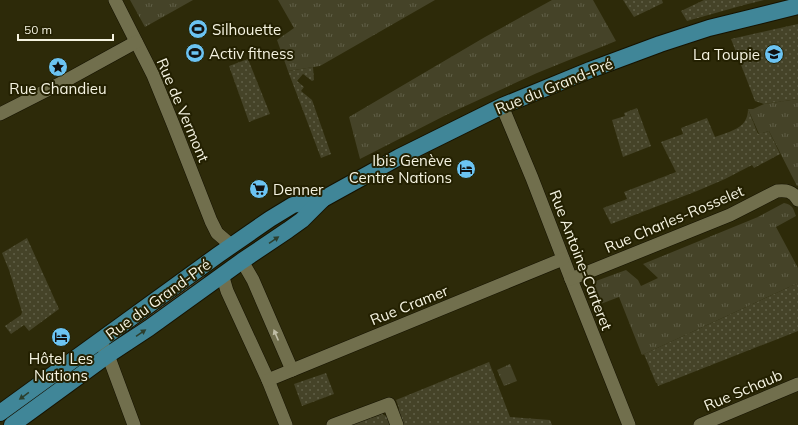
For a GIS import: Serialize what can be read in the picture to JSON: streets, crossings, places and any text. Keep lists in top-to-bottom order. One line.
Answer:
{"streets":{"main road":["Rue du Grand-Pré"],"street":["Rue de Vermont","Rue Charles-Rosselet","Rue Antoine-Carteret","Rue Cramer","Rue Schaub"]},"crossings":[["Rue du Grand-Pré","Rue de Vermont"],["Rue du Grand-Pré","Rue Antoine-Carteret"],["Rue Charles-Rosselet","Rue Antoine-Carteret"],["Rue Antoine-Carteret","Rue Cramer"]],"places":{"sports":["Silhouette","Activ fitness"],"school or university":["La Toupie"],"place":["Rue Chandieu"],"hotel":["Ibis Genève Centre Nations","Hôtel Les Nations"],"supermarket":["Denner"]},"scale_bar":"50 m"}
